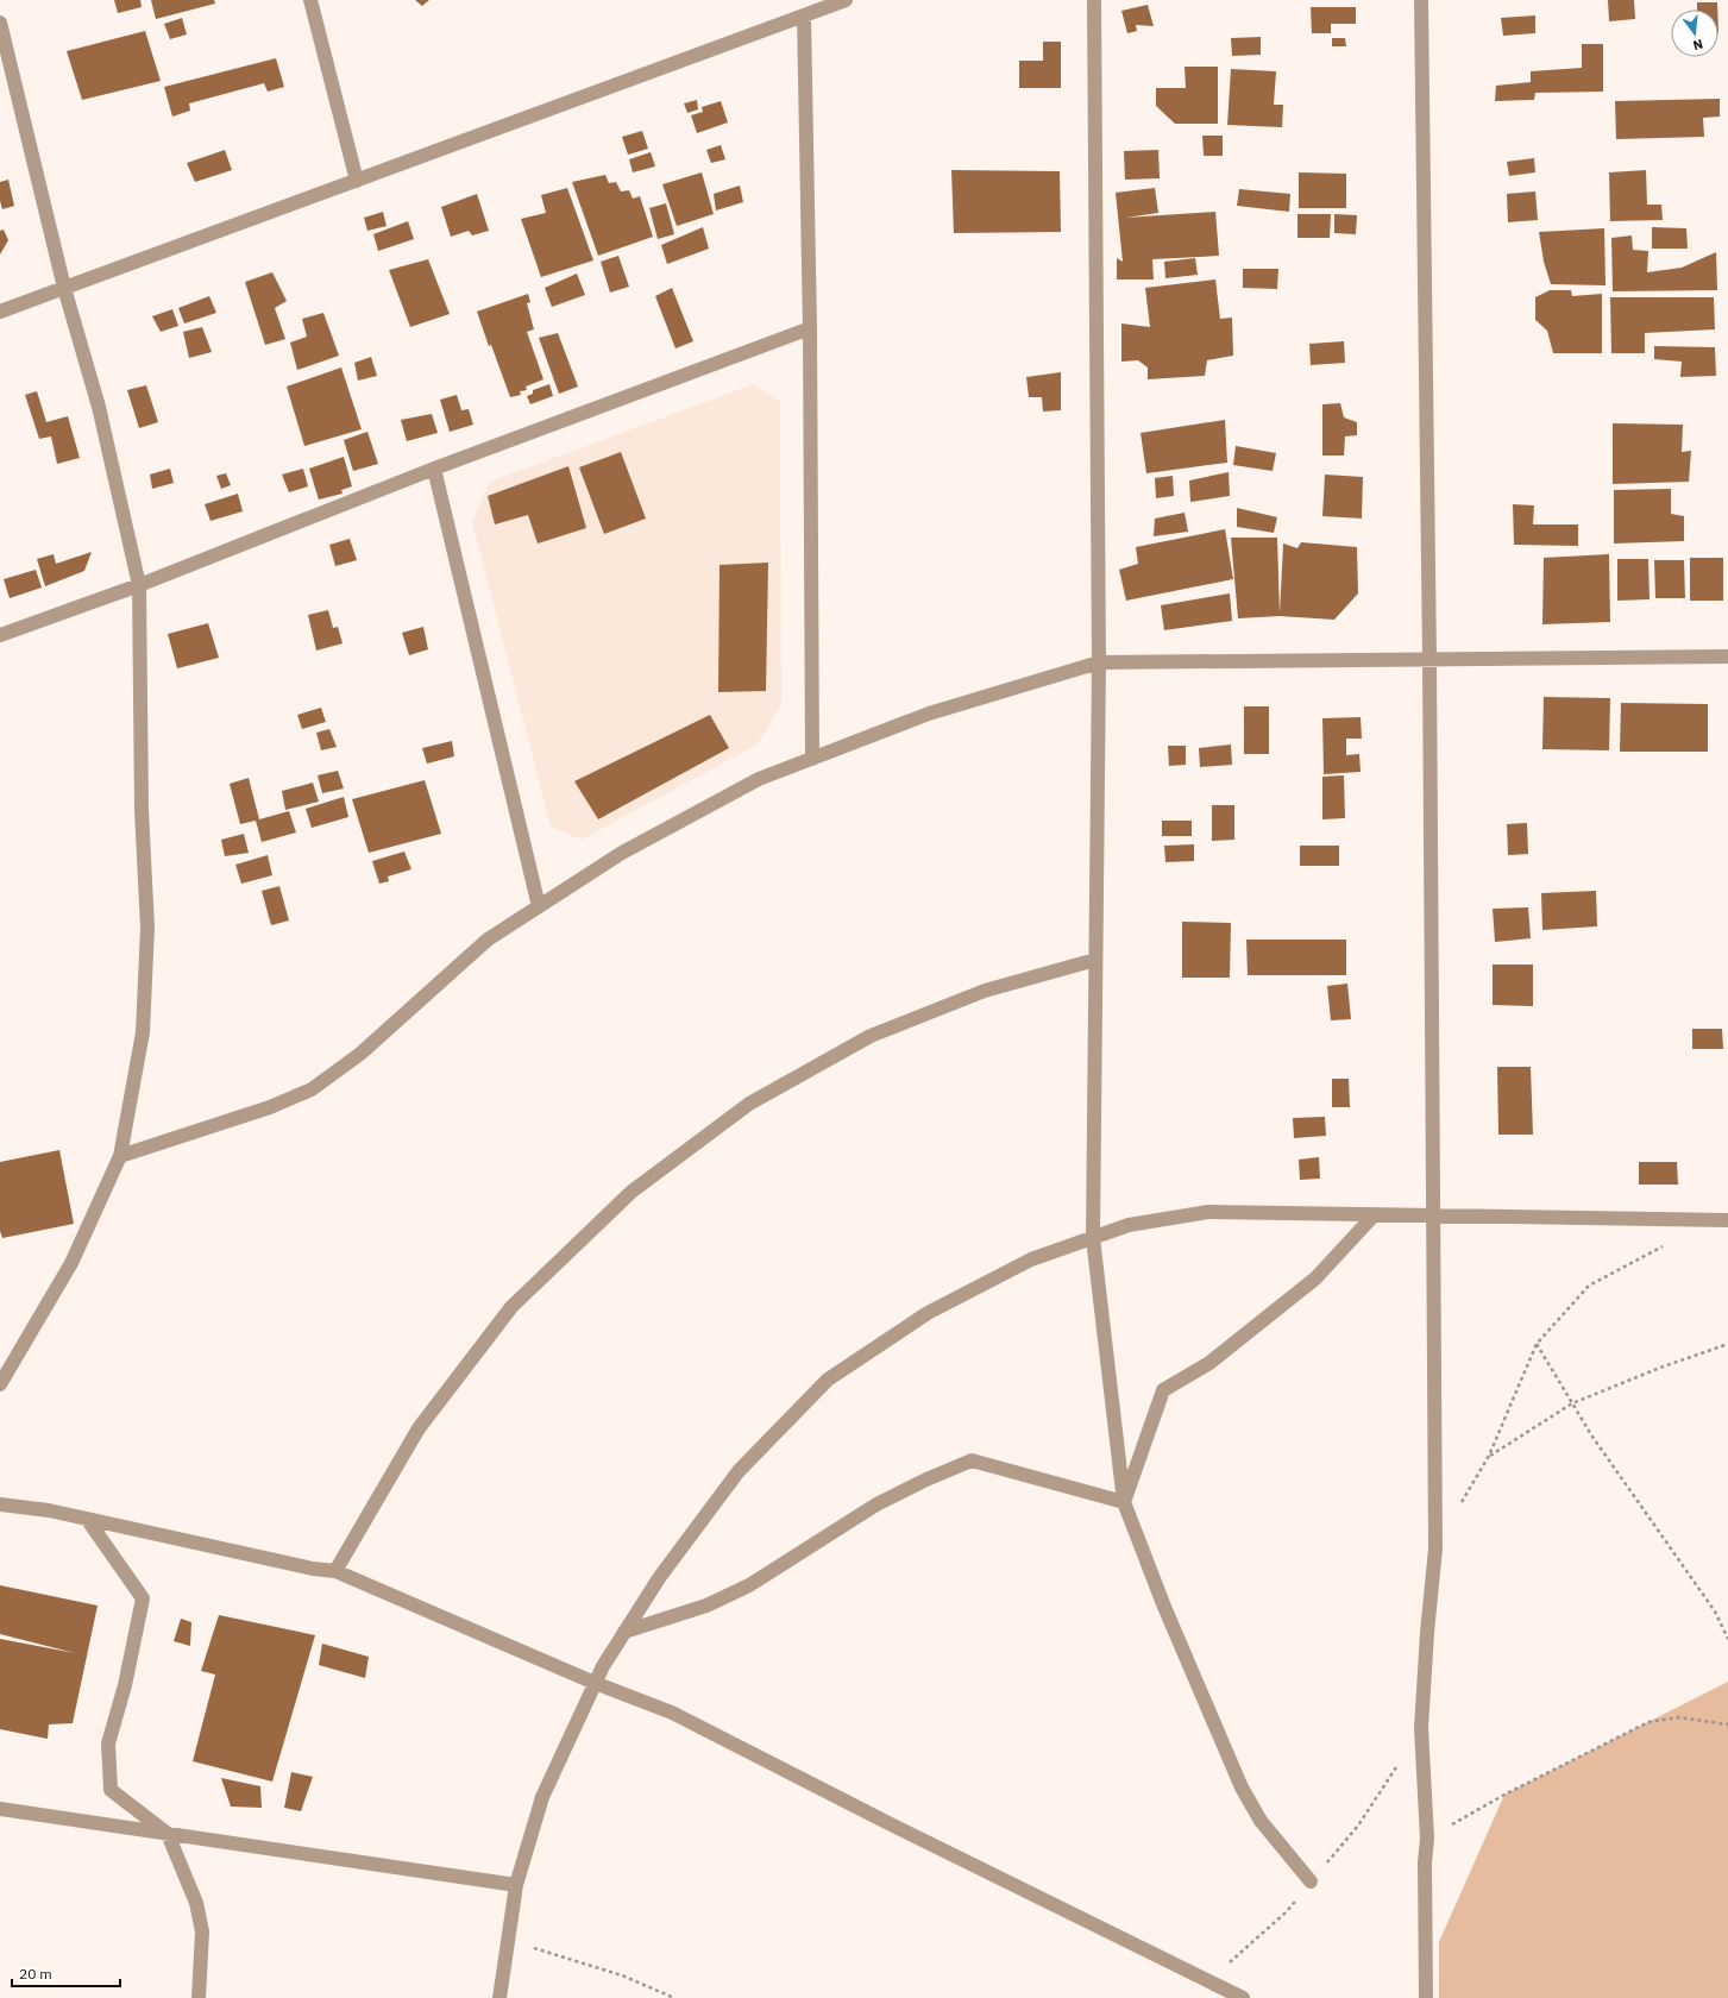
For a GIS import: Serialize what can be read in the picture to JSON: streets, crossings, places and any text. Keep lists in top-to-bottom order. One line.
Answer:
{"scale_bar":"20 m","north":"bottom"}
